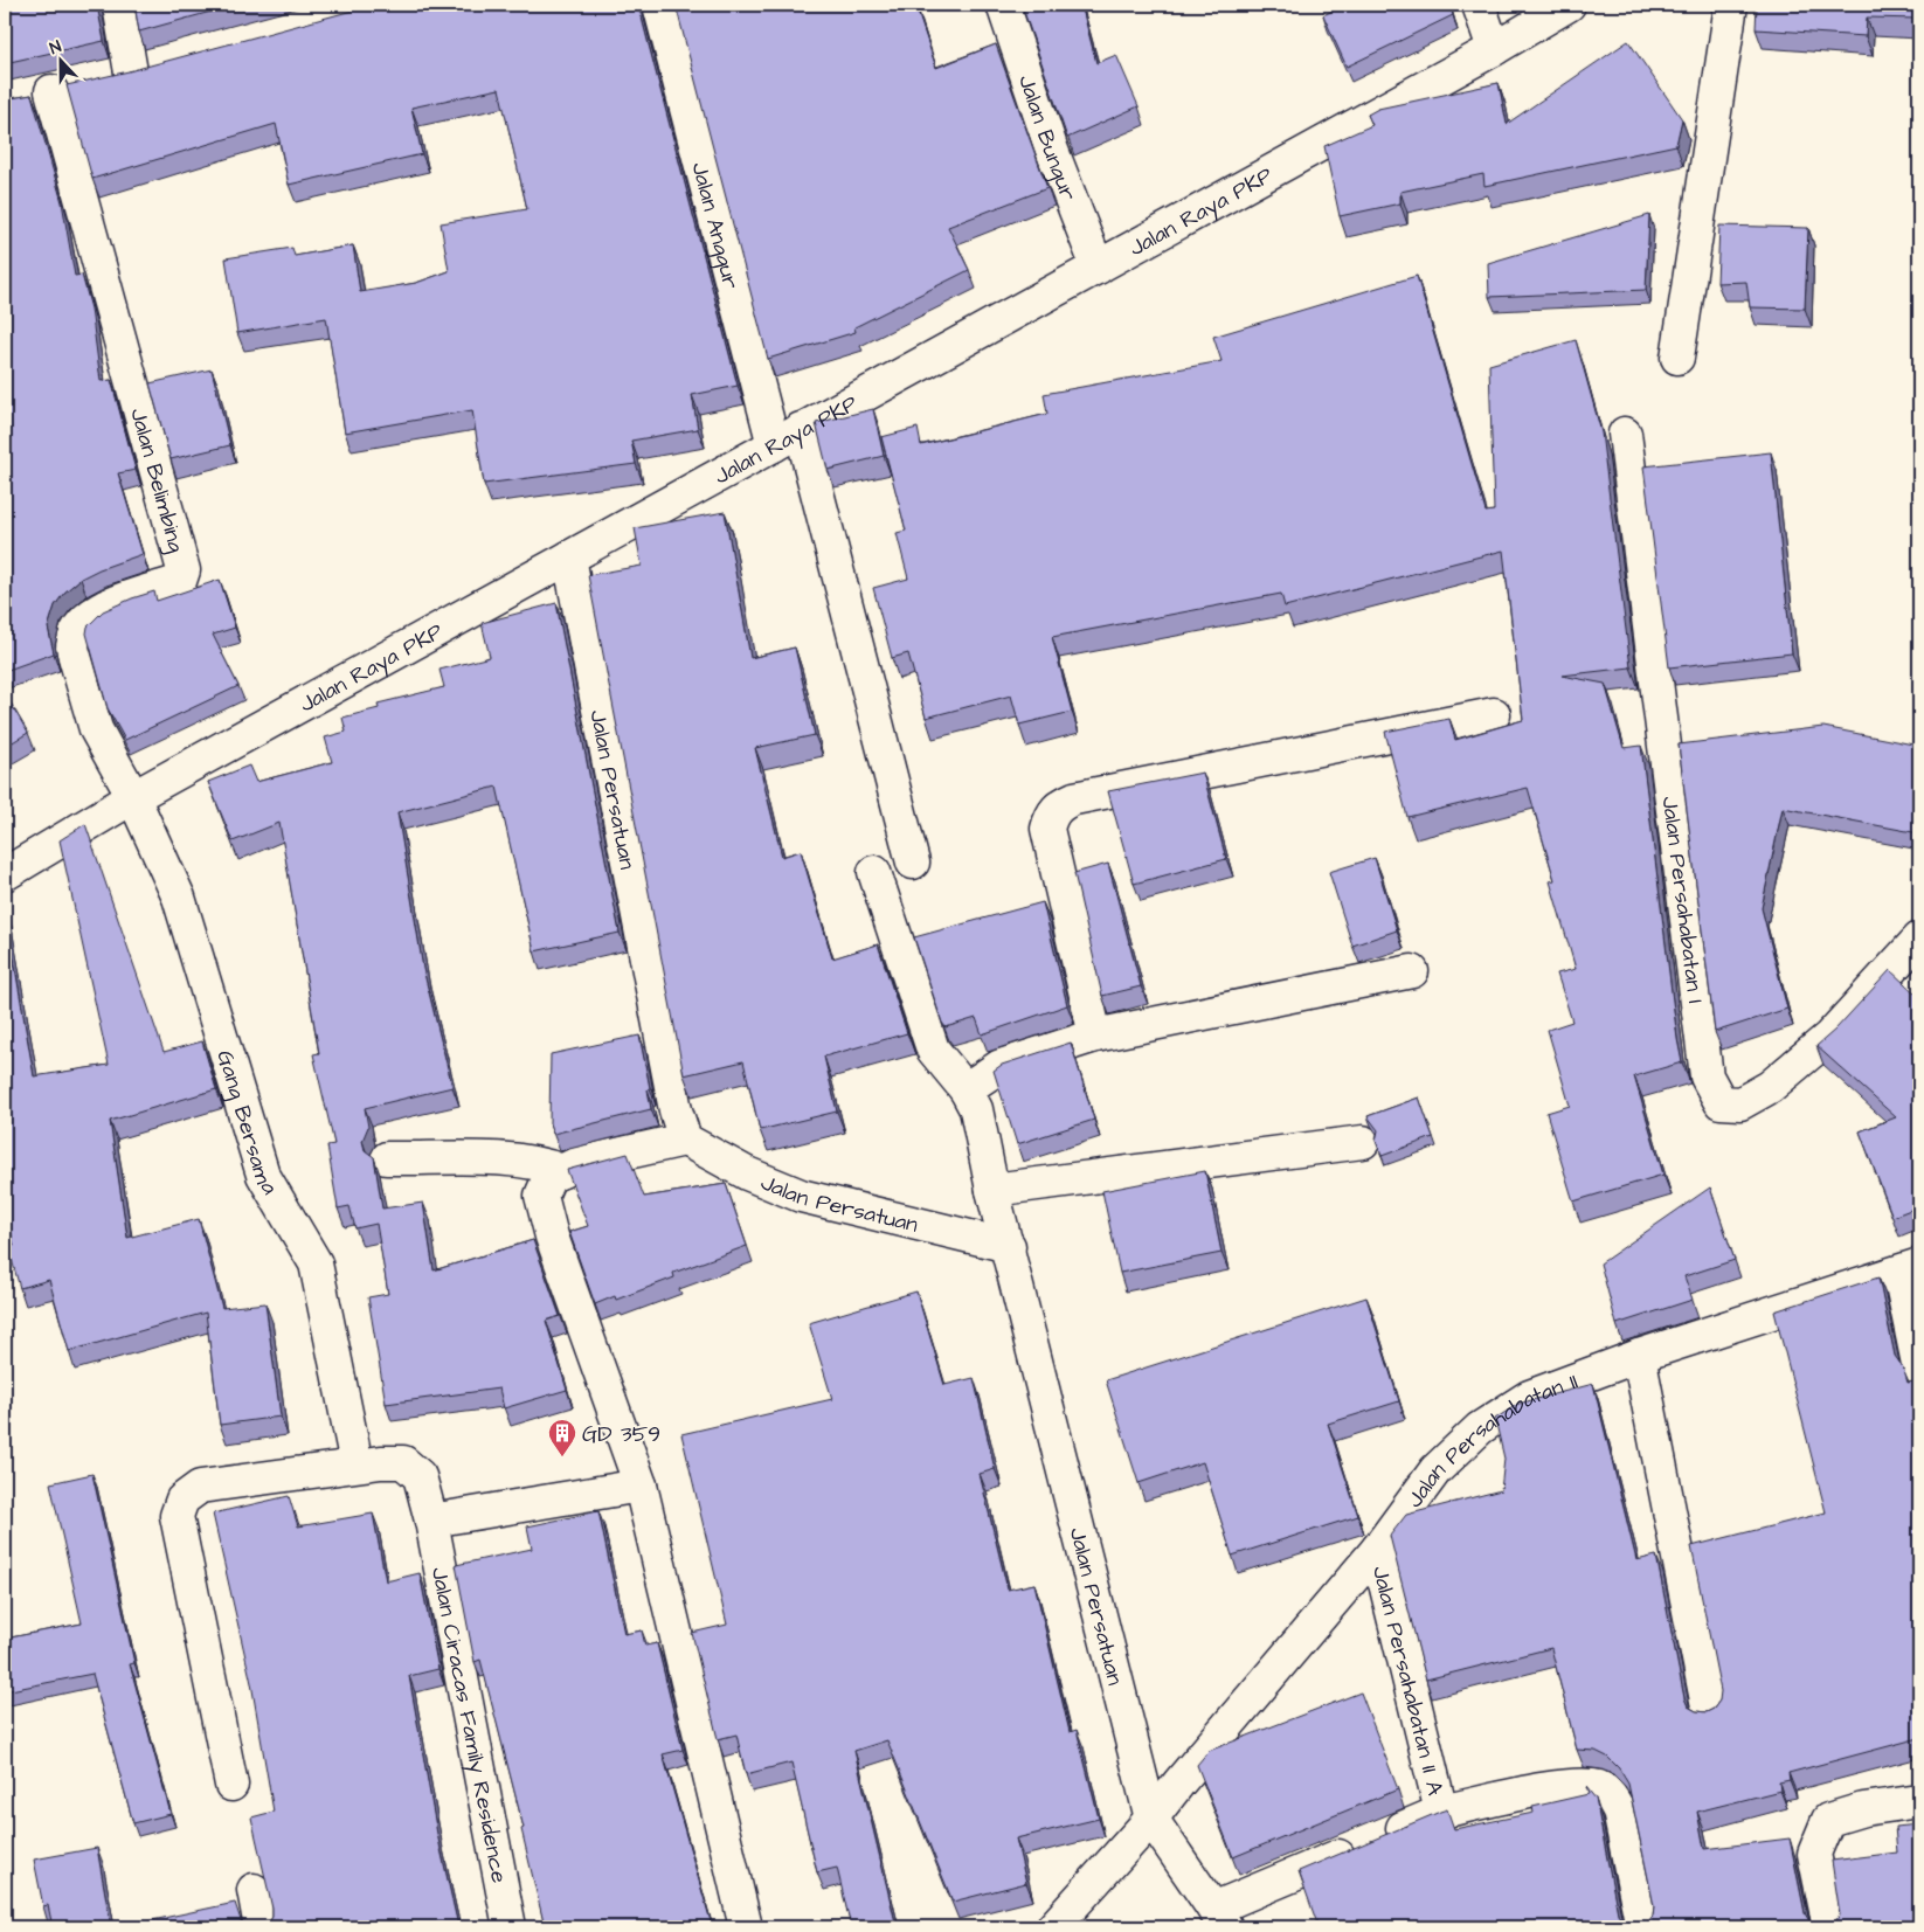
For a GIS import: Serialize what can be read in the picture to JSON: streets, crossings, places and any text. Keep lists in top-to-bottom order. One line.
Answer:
{"streets":{"street":["Jalan Bungur","Jalan Raya PKP","Jalan Anggur","Jalan Belimbing","Jalan Persatuan","Jalan Persahabatan I","Gang Bersama","Jalan Persahabatan II","Jalan Persahabatan II A","Jalan Ciracas Family Residence"]},"crossings":[["Jalan Bungur","Jalan Raya PKP"],["Jalan Raya PKP","Jalan Anggur"],["Jalan Raya PKP","Jalan Belimbing"],["Jalan Raya PKP","Jalan Persatuan"],["Jalan Raya PKP","Gang Bersama"],["Jalan Belimbing","Gang Bersama"],["Jalan Persatuan","Jalan Persahabatan II"],["Jalan Persahabatan II","Jalan Persahabatan II A"]],"places":{"building":["GD 359"]},"north":"top"}
